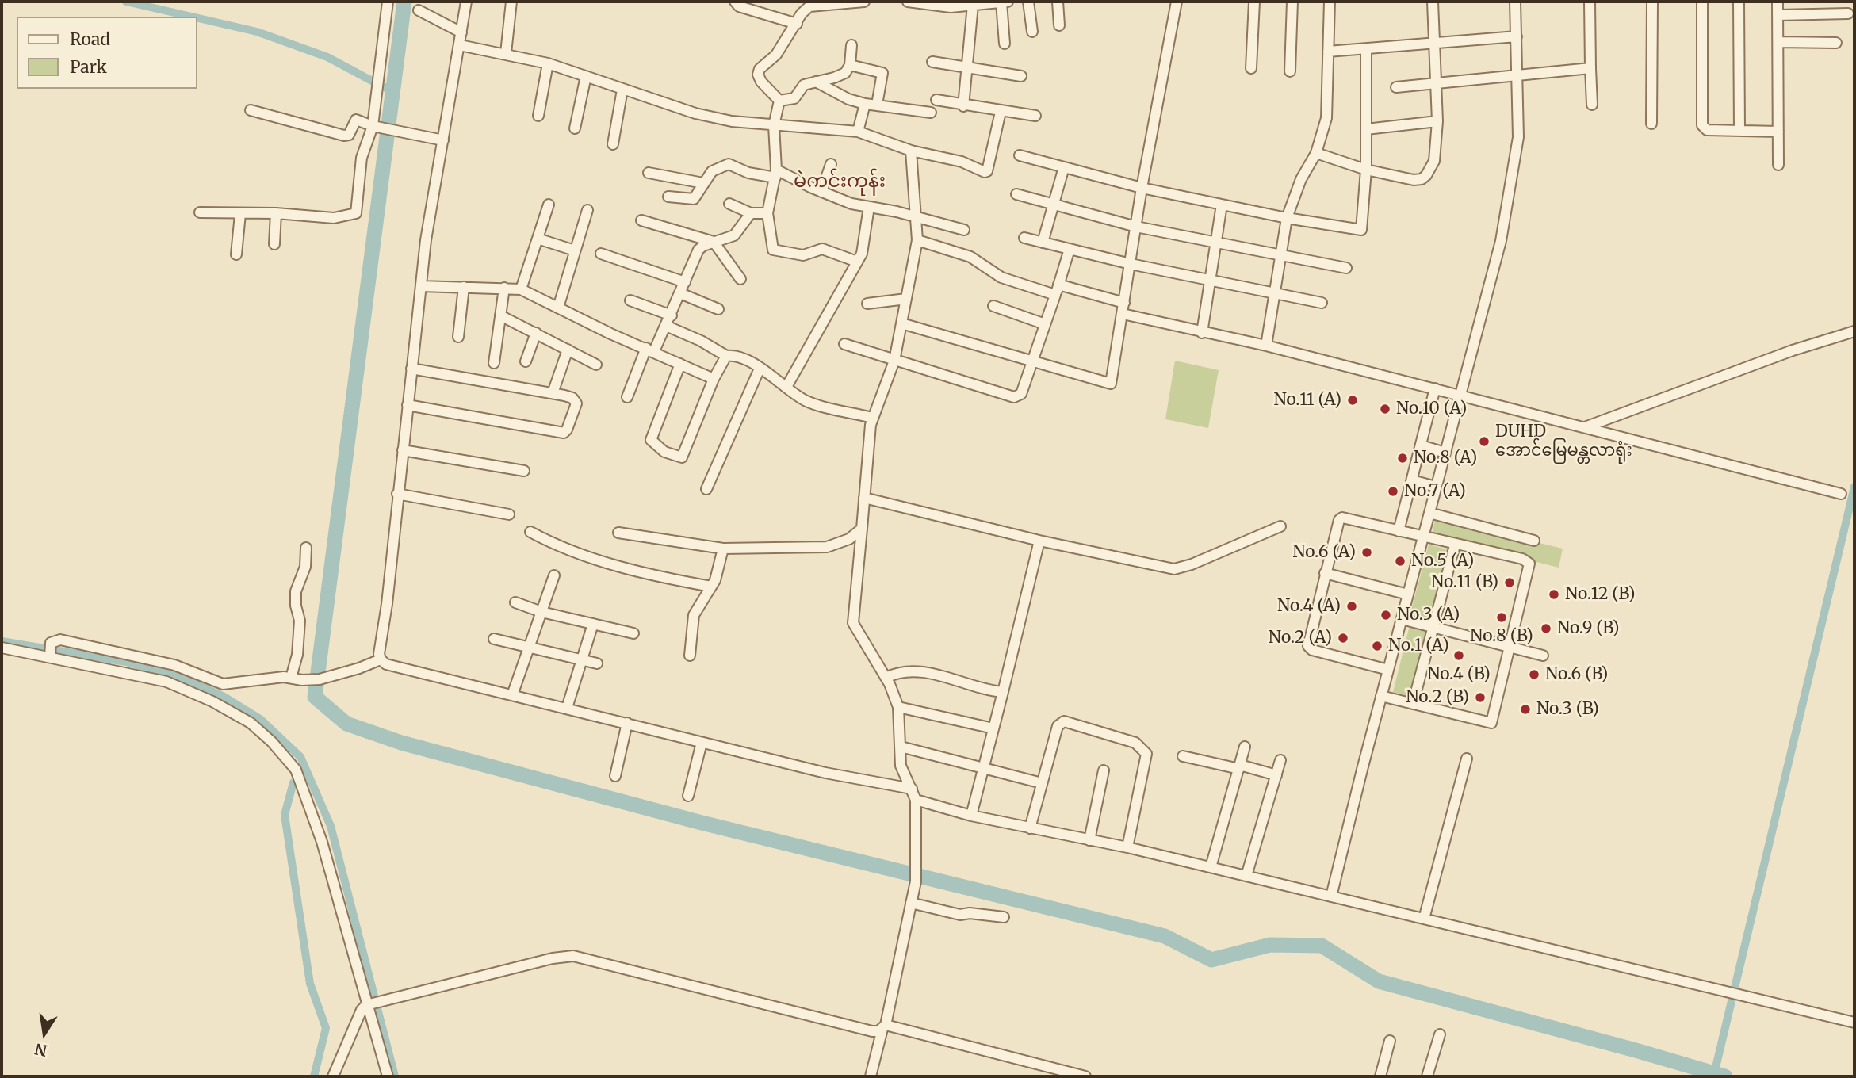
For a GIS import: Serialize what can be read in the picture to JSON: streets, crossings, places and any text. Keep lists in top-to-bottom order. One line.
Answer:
{"districts":["မဲကင်းကုန်း"],"places":["No.11 (A)","No.10 (A)","DUHD အောင်မြေမန္တလာရုံး","No.8 (A)","No.7 (A)","No.6 (A)","No.5 (A)","No.11 (B)","No.12 (B)","No.4 (A)","No.3 (A)","No.8 (B)","No.9 (B)","No.2 (A)","No.1 (A)","No.4 (B)","No.6 (B)","No.2 (B)","No.3 (B)"],"legend":["Road","Park"],"north":"bottom"}
